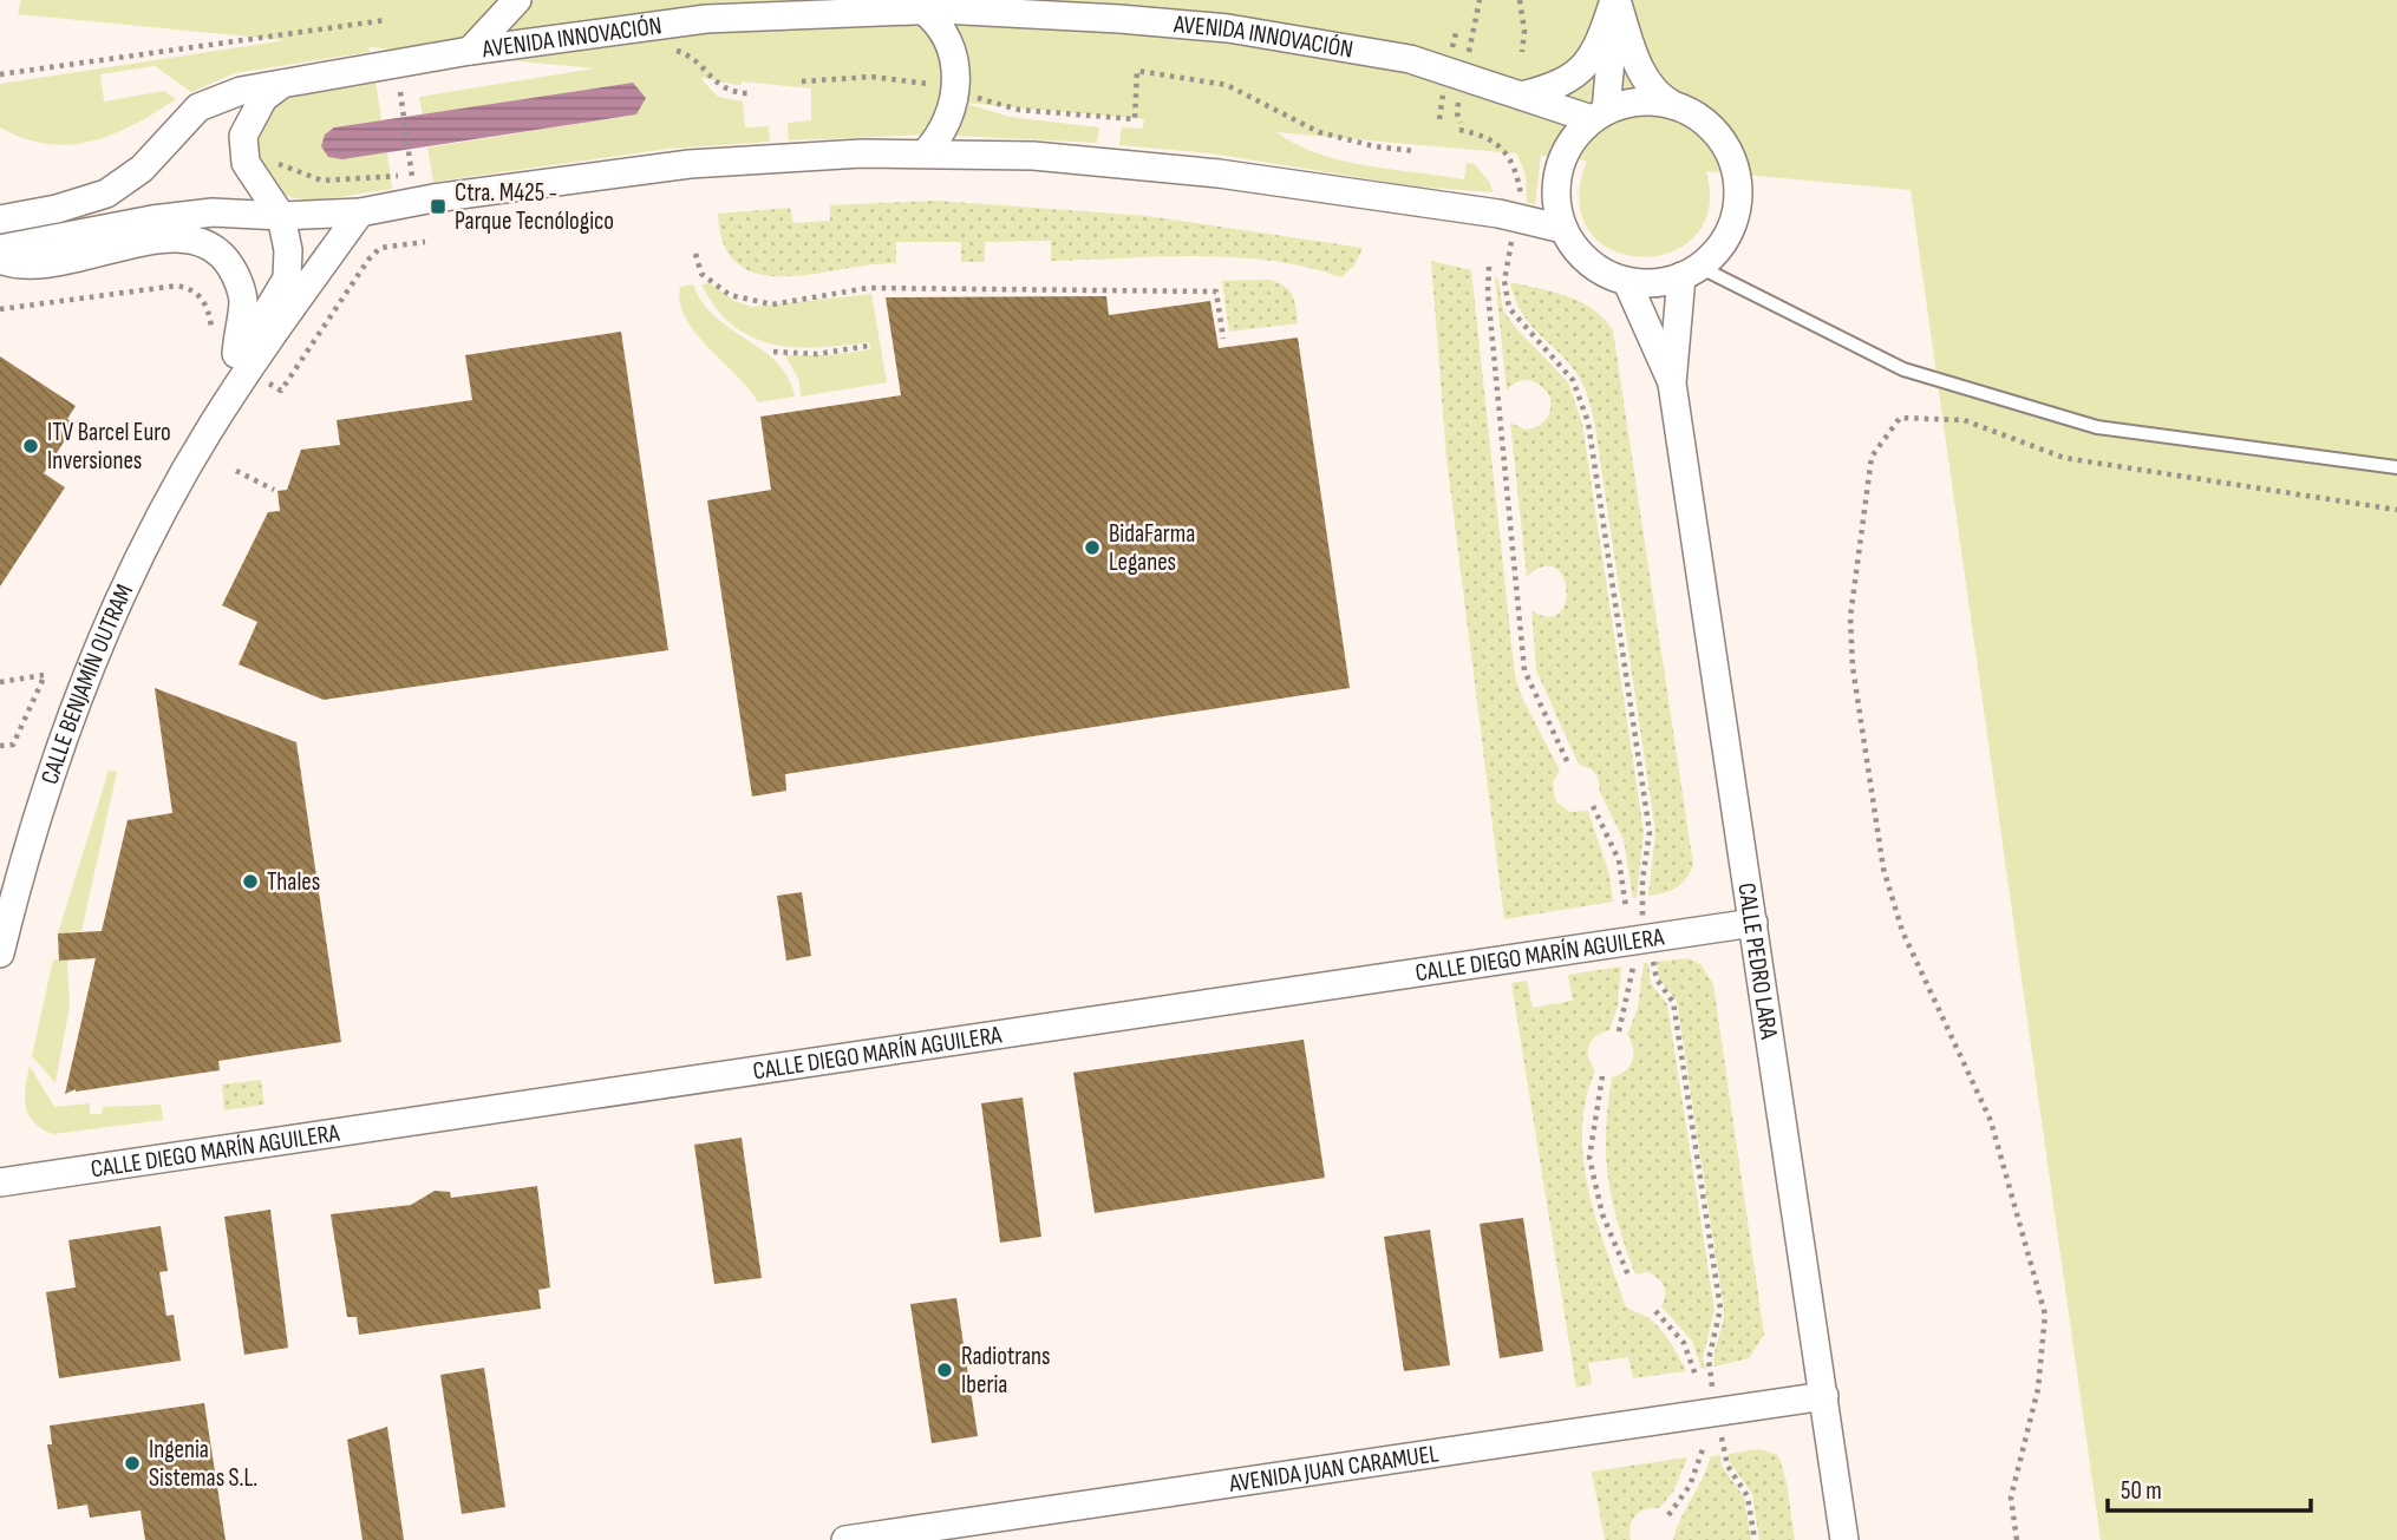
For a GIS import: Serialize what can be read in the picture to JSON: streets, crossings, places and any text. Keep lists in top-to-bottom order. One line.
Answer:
{"streets":{"street":["AVENIDA INNOVACIÓN","CALLE BENJAMÍN OUTRAM","CALLE DIEGO MARÍN AGUILERA","CALLE PEDRO LARA","AVENIDA JUAN CARAMUEL"]},"crossings":[["AVENIDA INNOVACIÓN","CALLE PEDRO LARA"],["CALLE DIEGO MARÍN AGUILERA","CALLE PEDRO LARA"],["CALLE PEDRO LARA","AVENIDA JUAN CARAMUEL"]],"places":{"transit":["Ctra. M425 - Parque Tecnólogico"],"other":["ITV Barcel Euro Inversiones","BidaFarma Leganes","Thales","Radiotrans Iberia","Ingenia Sistemas S.L."]},"scale_bar":"50 m"}
